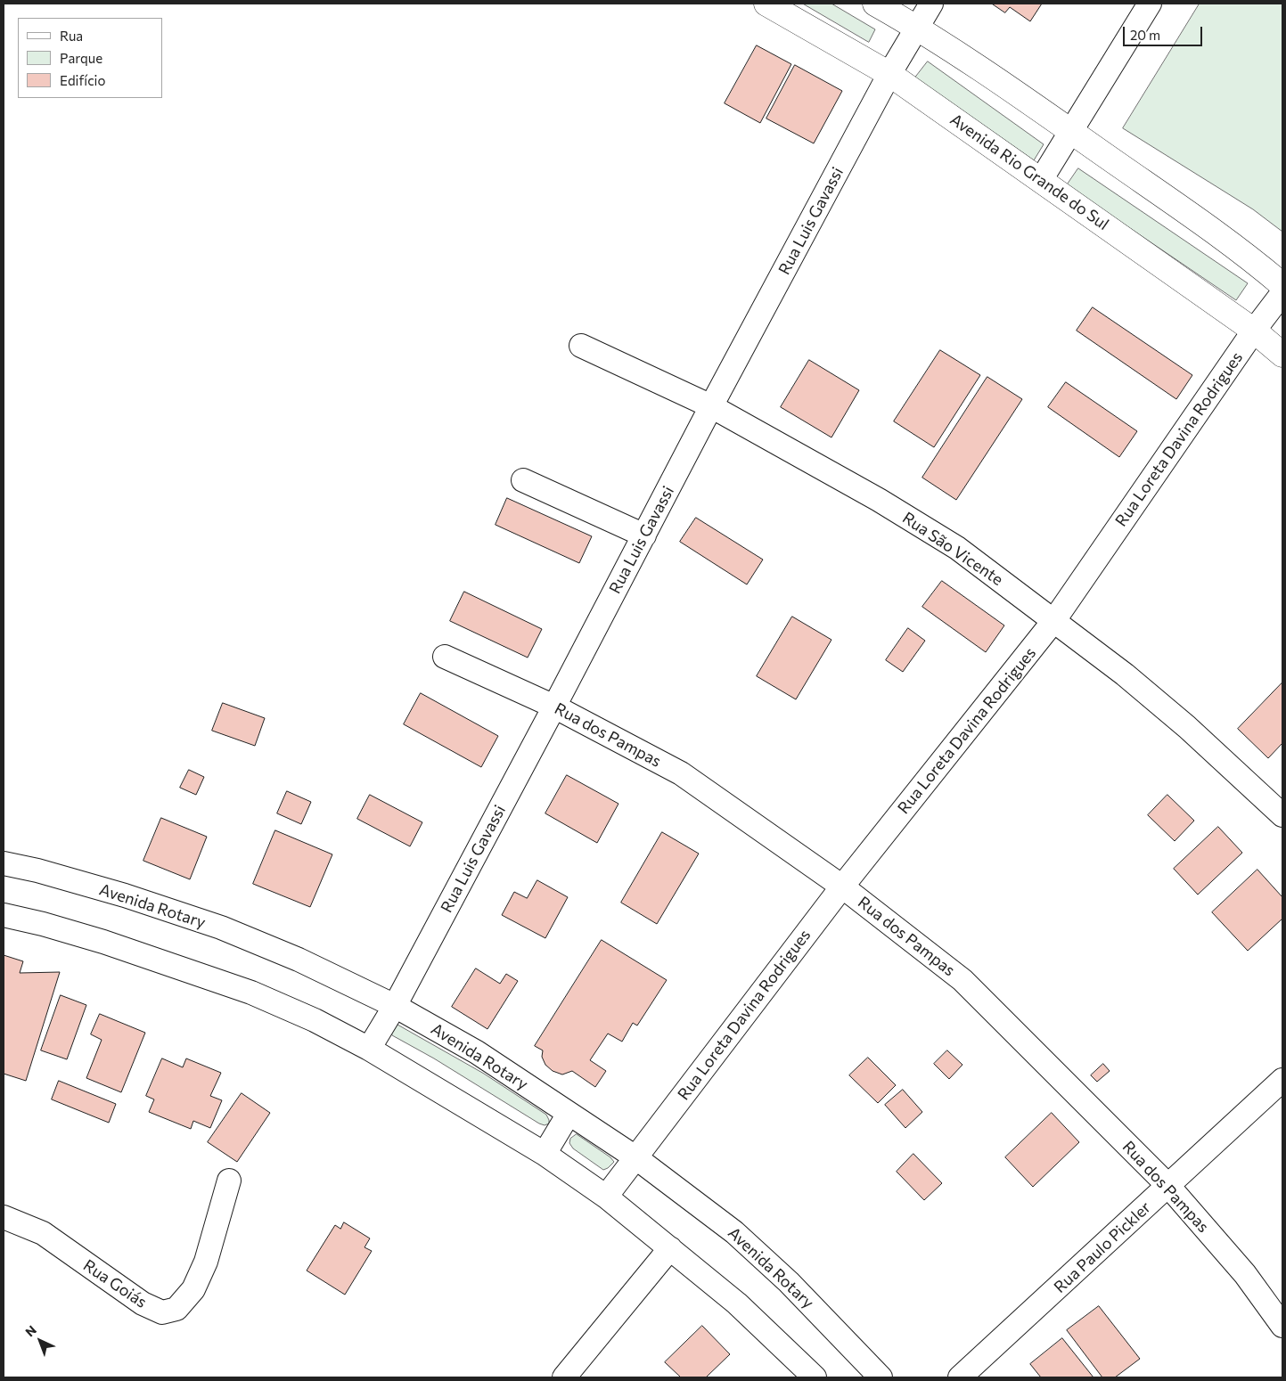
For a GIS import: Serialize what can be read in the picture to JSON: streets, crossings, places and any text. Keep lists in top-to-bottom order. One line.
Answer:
{"streets":{"street":["Avenida Rio Grande do Sul","Rua Luis Gavassi","Rua Loreta Davina Rodrigues","Rua São Vicente","Rua dos Pampas","Avenida Rotary","Rua Paulo Pickler","Rua Goiás"]},"crossings":[["Avenida Rio Grande do Sul","Rua Luis Gavassi"],["Avenida Rio Grande do Sul","Rua Loreta Davina Rodrigues"],["Rua Luis Gavassi","Rua São Vicente"],["Rua Luis Gavassi","Rua dos Pampas"],["Rua Luis Gavassi","Avenida Rotary"],["Rua Loreta Davina Rodrigues","Rua São Vicente"],["Rua Loreta Davina Rodrigues","Rua dos Pampas"],["Rua Loreta Davina Rodrigues","Avenida Rotary"],["Rua dos Pampas","Rua Paulo Pickler"]],"legend":["Rua","Parque","Edifício"],"scale_bar":"20 m","north":"top left"}
